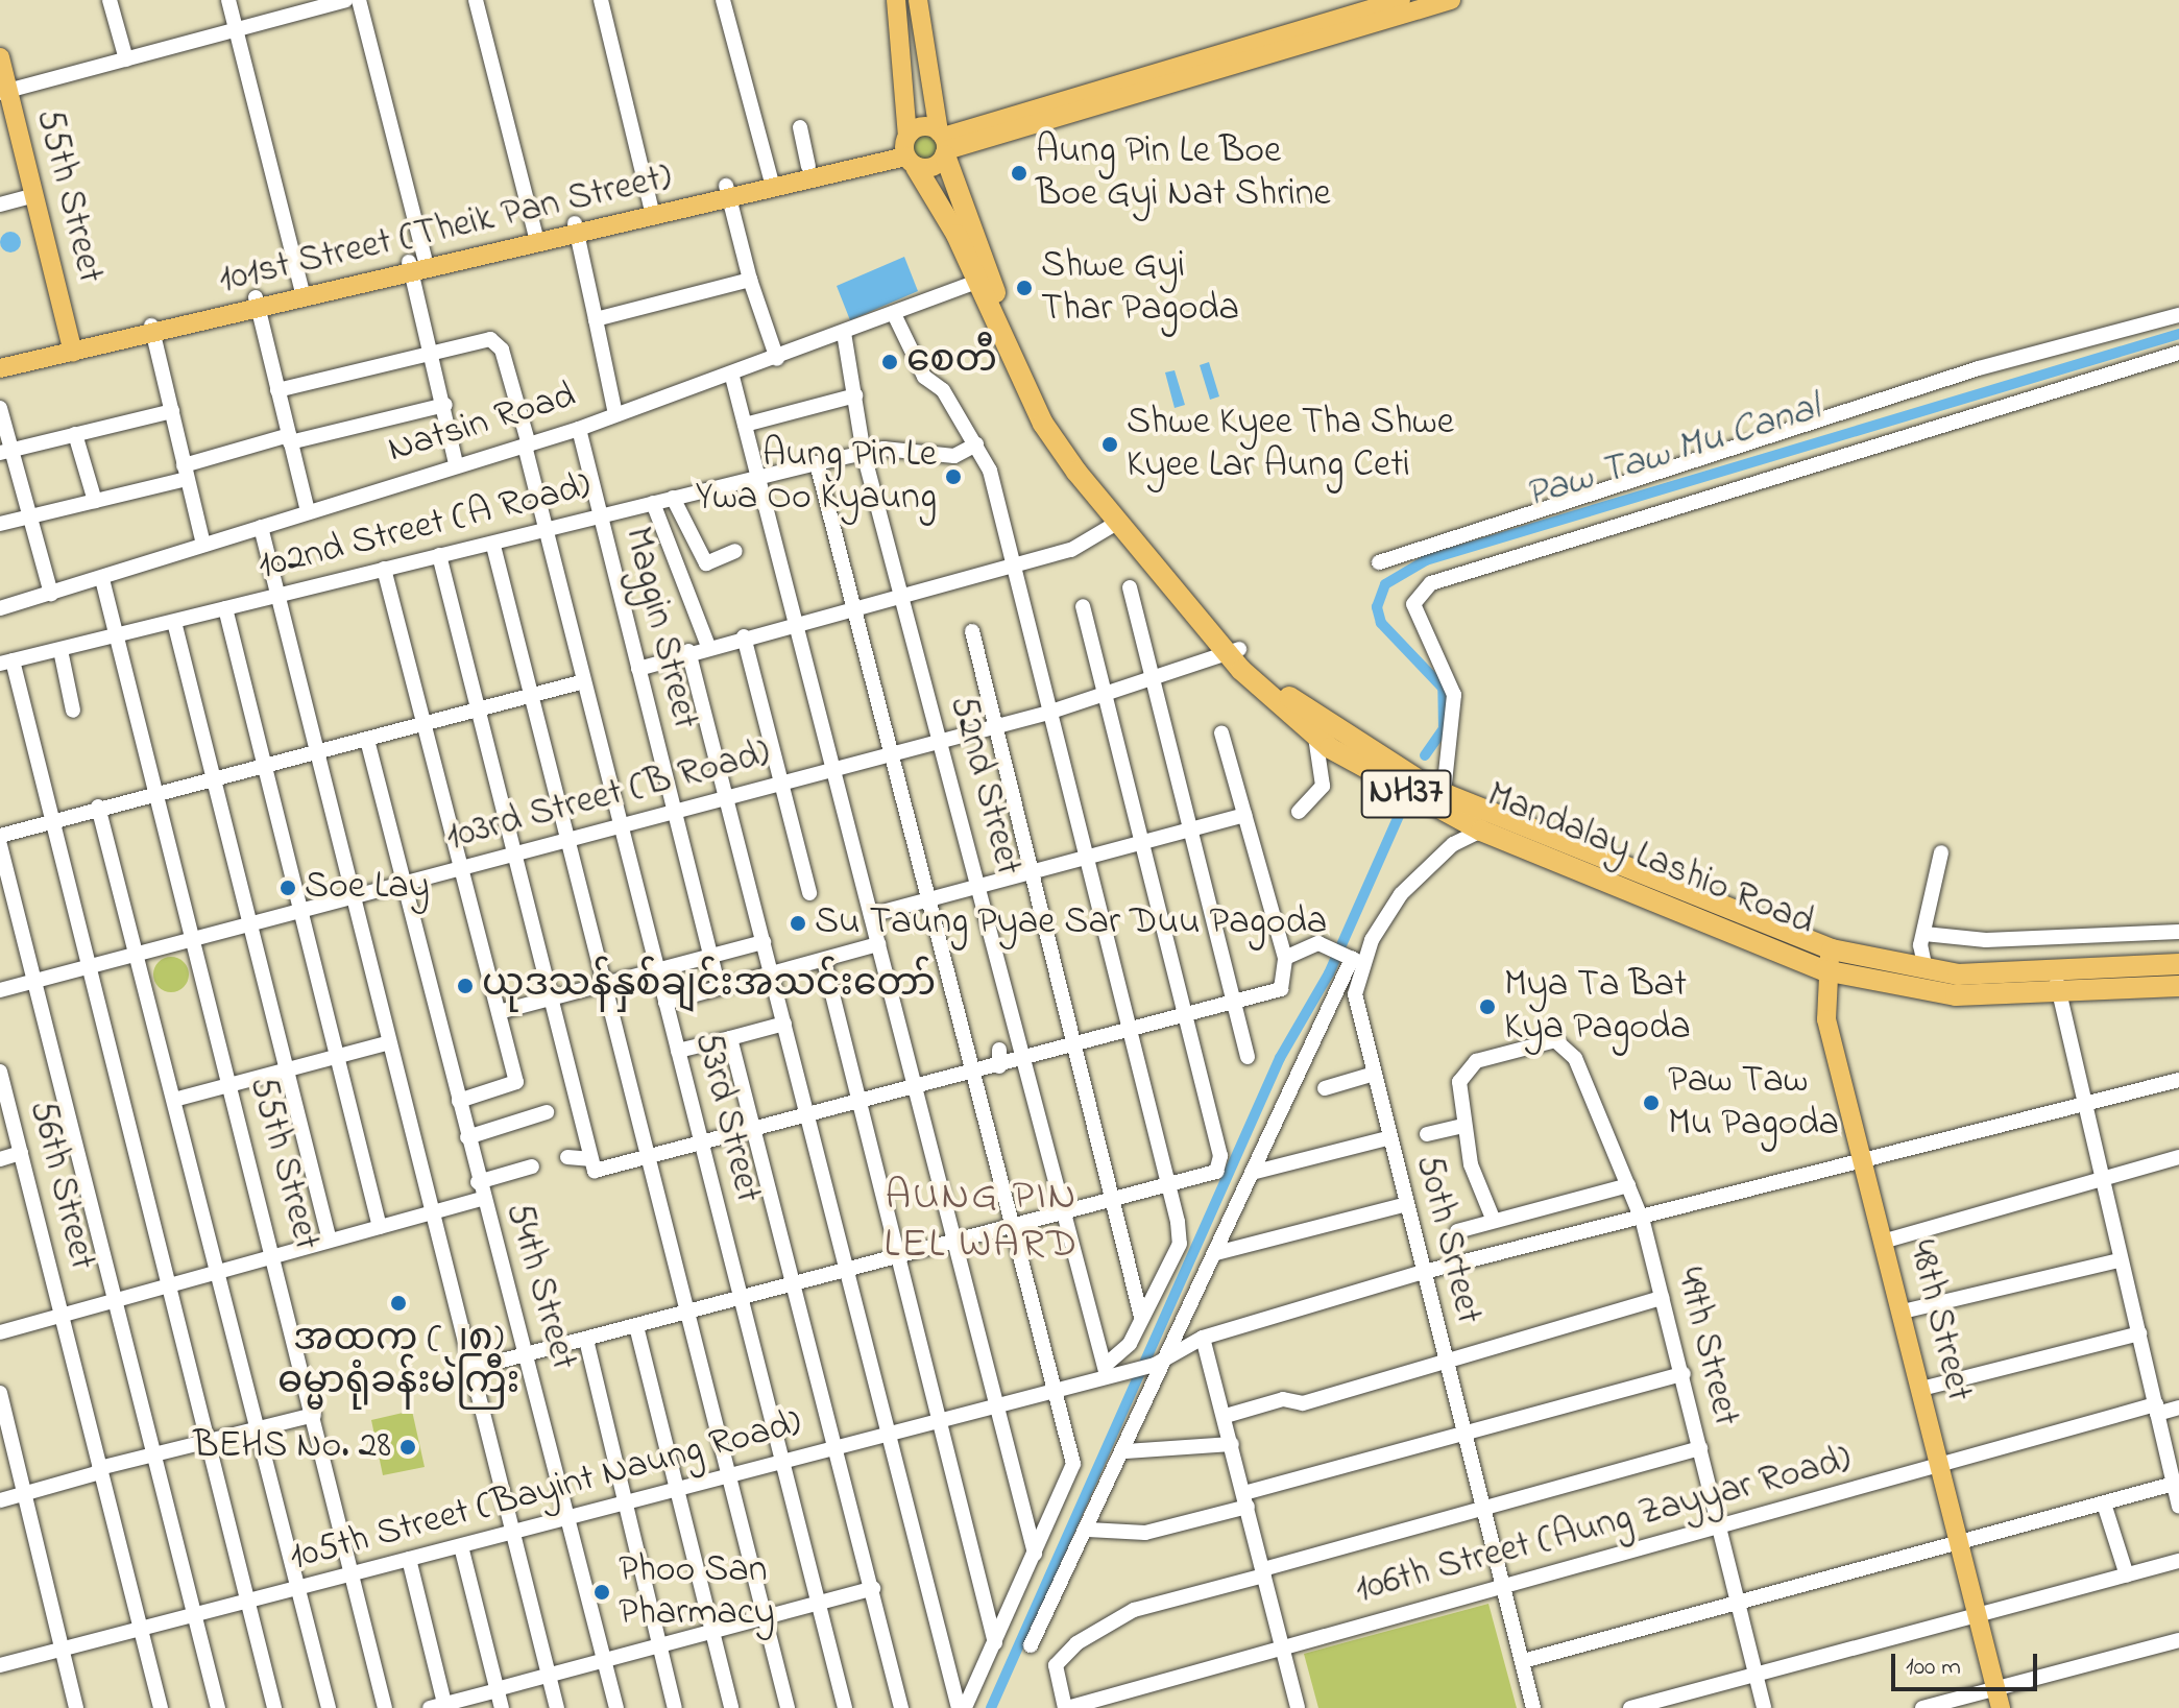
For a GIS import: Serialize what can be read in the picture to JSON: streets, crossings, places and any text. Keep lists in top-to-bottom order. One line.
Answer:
{"streets":{"highway":["NH37","Mandalay Lashio Road"],"main road":["55th Street","101st Street (Theik Pan Street)","48th Street"],"street":["Natsin Road","102nd Street (A Road)","Maggin Street","52nd Street","103rd Street (B Road)","53rd Street","56th Street","50th Srteet","54th Street","49th Street","105th Street (Bayint Naung Road)","106th Street (Aung Zayyar Road)"]},"crossings":[["55th Street","101st Street (Theik Pan Street)"],["55th Street","Natsin Road"],["55th Street","102nd Street (A Road)"],["55th Street","103rd Street (B Road)"],["55th Street","105th Street (Bayint Naung Road)"],["101st Street (Theik Pan Street)","Mandalay Lashio Road"],["Natsin Road","Maggin Street"],["Natsin Road","52nd Street"],["Natsin Road","Mandalay Lashio Road"],["Natsin Road","53rd Street"],["102nd Street (A Road)","Maggin Street"],["102nd Street (A Road)","52nd Street"],["102nd Street (A Road)","53rd Street"],["Maggin Street","103rd Street (B Road)"],["52nd Street","103rd Street (B Road)"],["52nd Street","105th Street (Bayint Naung Road)"],["NH37","103rd Street (B Road)"],["NH37","Mandalay Lashio Road"],["NH37","48th Street"],["103rd Street (B Road)","Mandalay Lashio Road"],["103rd Street (B Road)","53rd Street"],["103rd Street (B Road)","54th Street"],["Mandalay Lashio Road","50th Srteet"],["Mandalay Lashio Road","48th Street"],["53rd Street","105th Street (Bayint Naung Road)"],["56th Street","105th Street (Bayint Naung Road)"],["50th Srteet","106th Street (Aung Zayyar Road)"],["54th Street","105th Street (Bayint Naung Road)"],["48th Street","106th Street (Aung Zayyar Road)"],["49th Street","106th Street (Aung Zayyar Road)"]],"districts":["AUNG PIN LEL WARD"],"water":["Paw Taw Mu Canal"],"places":["Aung Pin Le Boe Boe Gyi Nat Shrine","Shwe Gyi Thar Pagoda","စေတီ","Shwe Kyee Tha Shwe Kyee Lar Aung Ceti","Aung Pin Le Ywa Oo Kyaung","Soe Lay","Su Taung Pyae Sar Duu Pagoda","ယုဒသန်နှစ်ချင်းအသင်းတော်","Mya Ta Bat Kya Pagoda","Paw Taw Mu Pagoda","အထက (၂၈) ဓမ္မာရုံခန်းမကြီး","BEHS No. 28","Phoo San Pharmacy"],"scale_bar":"100 m"}
